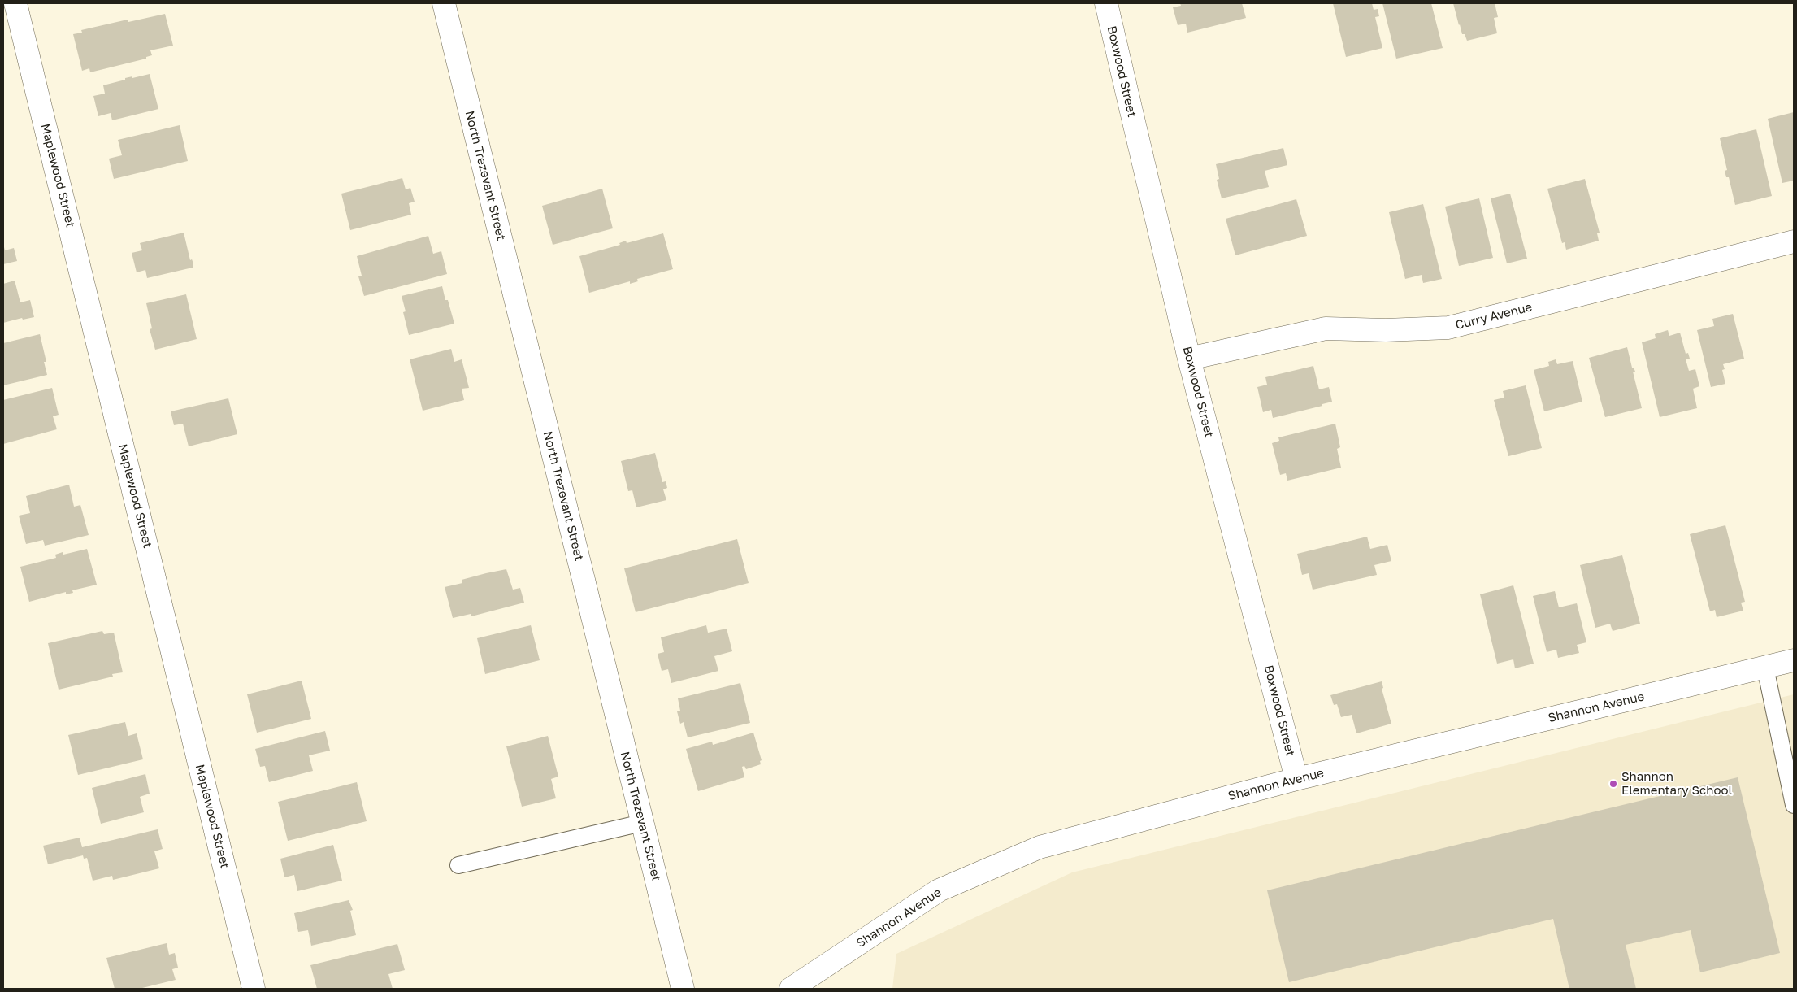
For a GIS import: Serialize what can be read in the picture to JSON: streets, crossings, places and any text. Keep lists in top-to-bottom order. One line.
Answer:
{"streets":{"street":["Boxwood Street","Maplewood Street","North Trezevant Street","Curry Avenue","Shannon Avenue"]},"crossings":[["Boxwood Street","Curry Avenue"],["Boxwood Street","Shannon Avenue"]],"places":["Shannon Elementary School"]}
